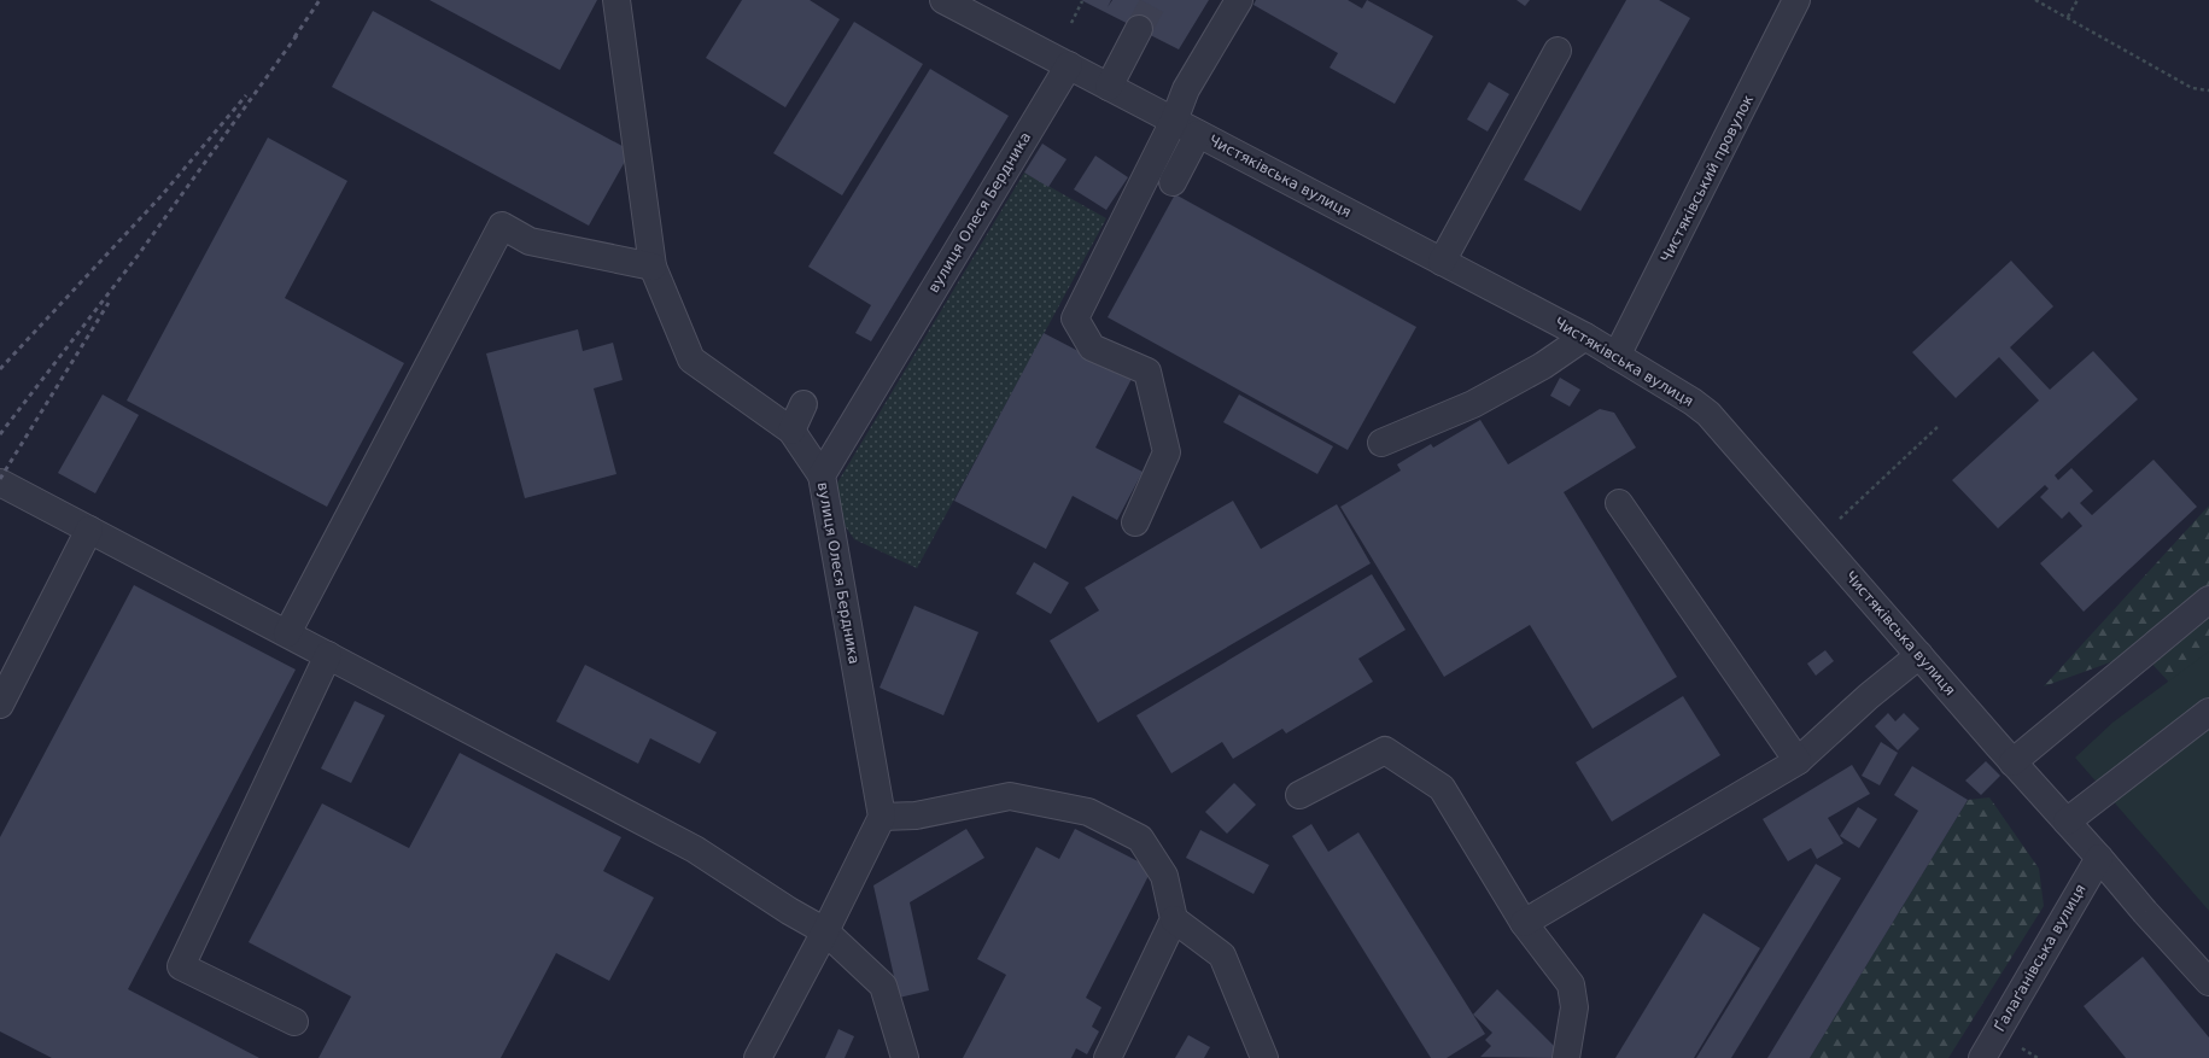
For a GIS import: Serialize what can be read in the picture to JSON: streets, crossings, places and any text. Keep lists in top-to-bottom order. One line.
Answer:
{"streets":{"street":["Чистяківська вулиця","Чистяківський провулок","вулиця Олеся Бердника","Ґалаґанівська вулиця"]},"crossings":[["Чистяківська вулиця","Чистяківський провулок"],["Чистяківська вулиця","вулиця Олеся Бердника"],["Чистяківська вулиця","Ґалаґанівська вулиця"]]}
